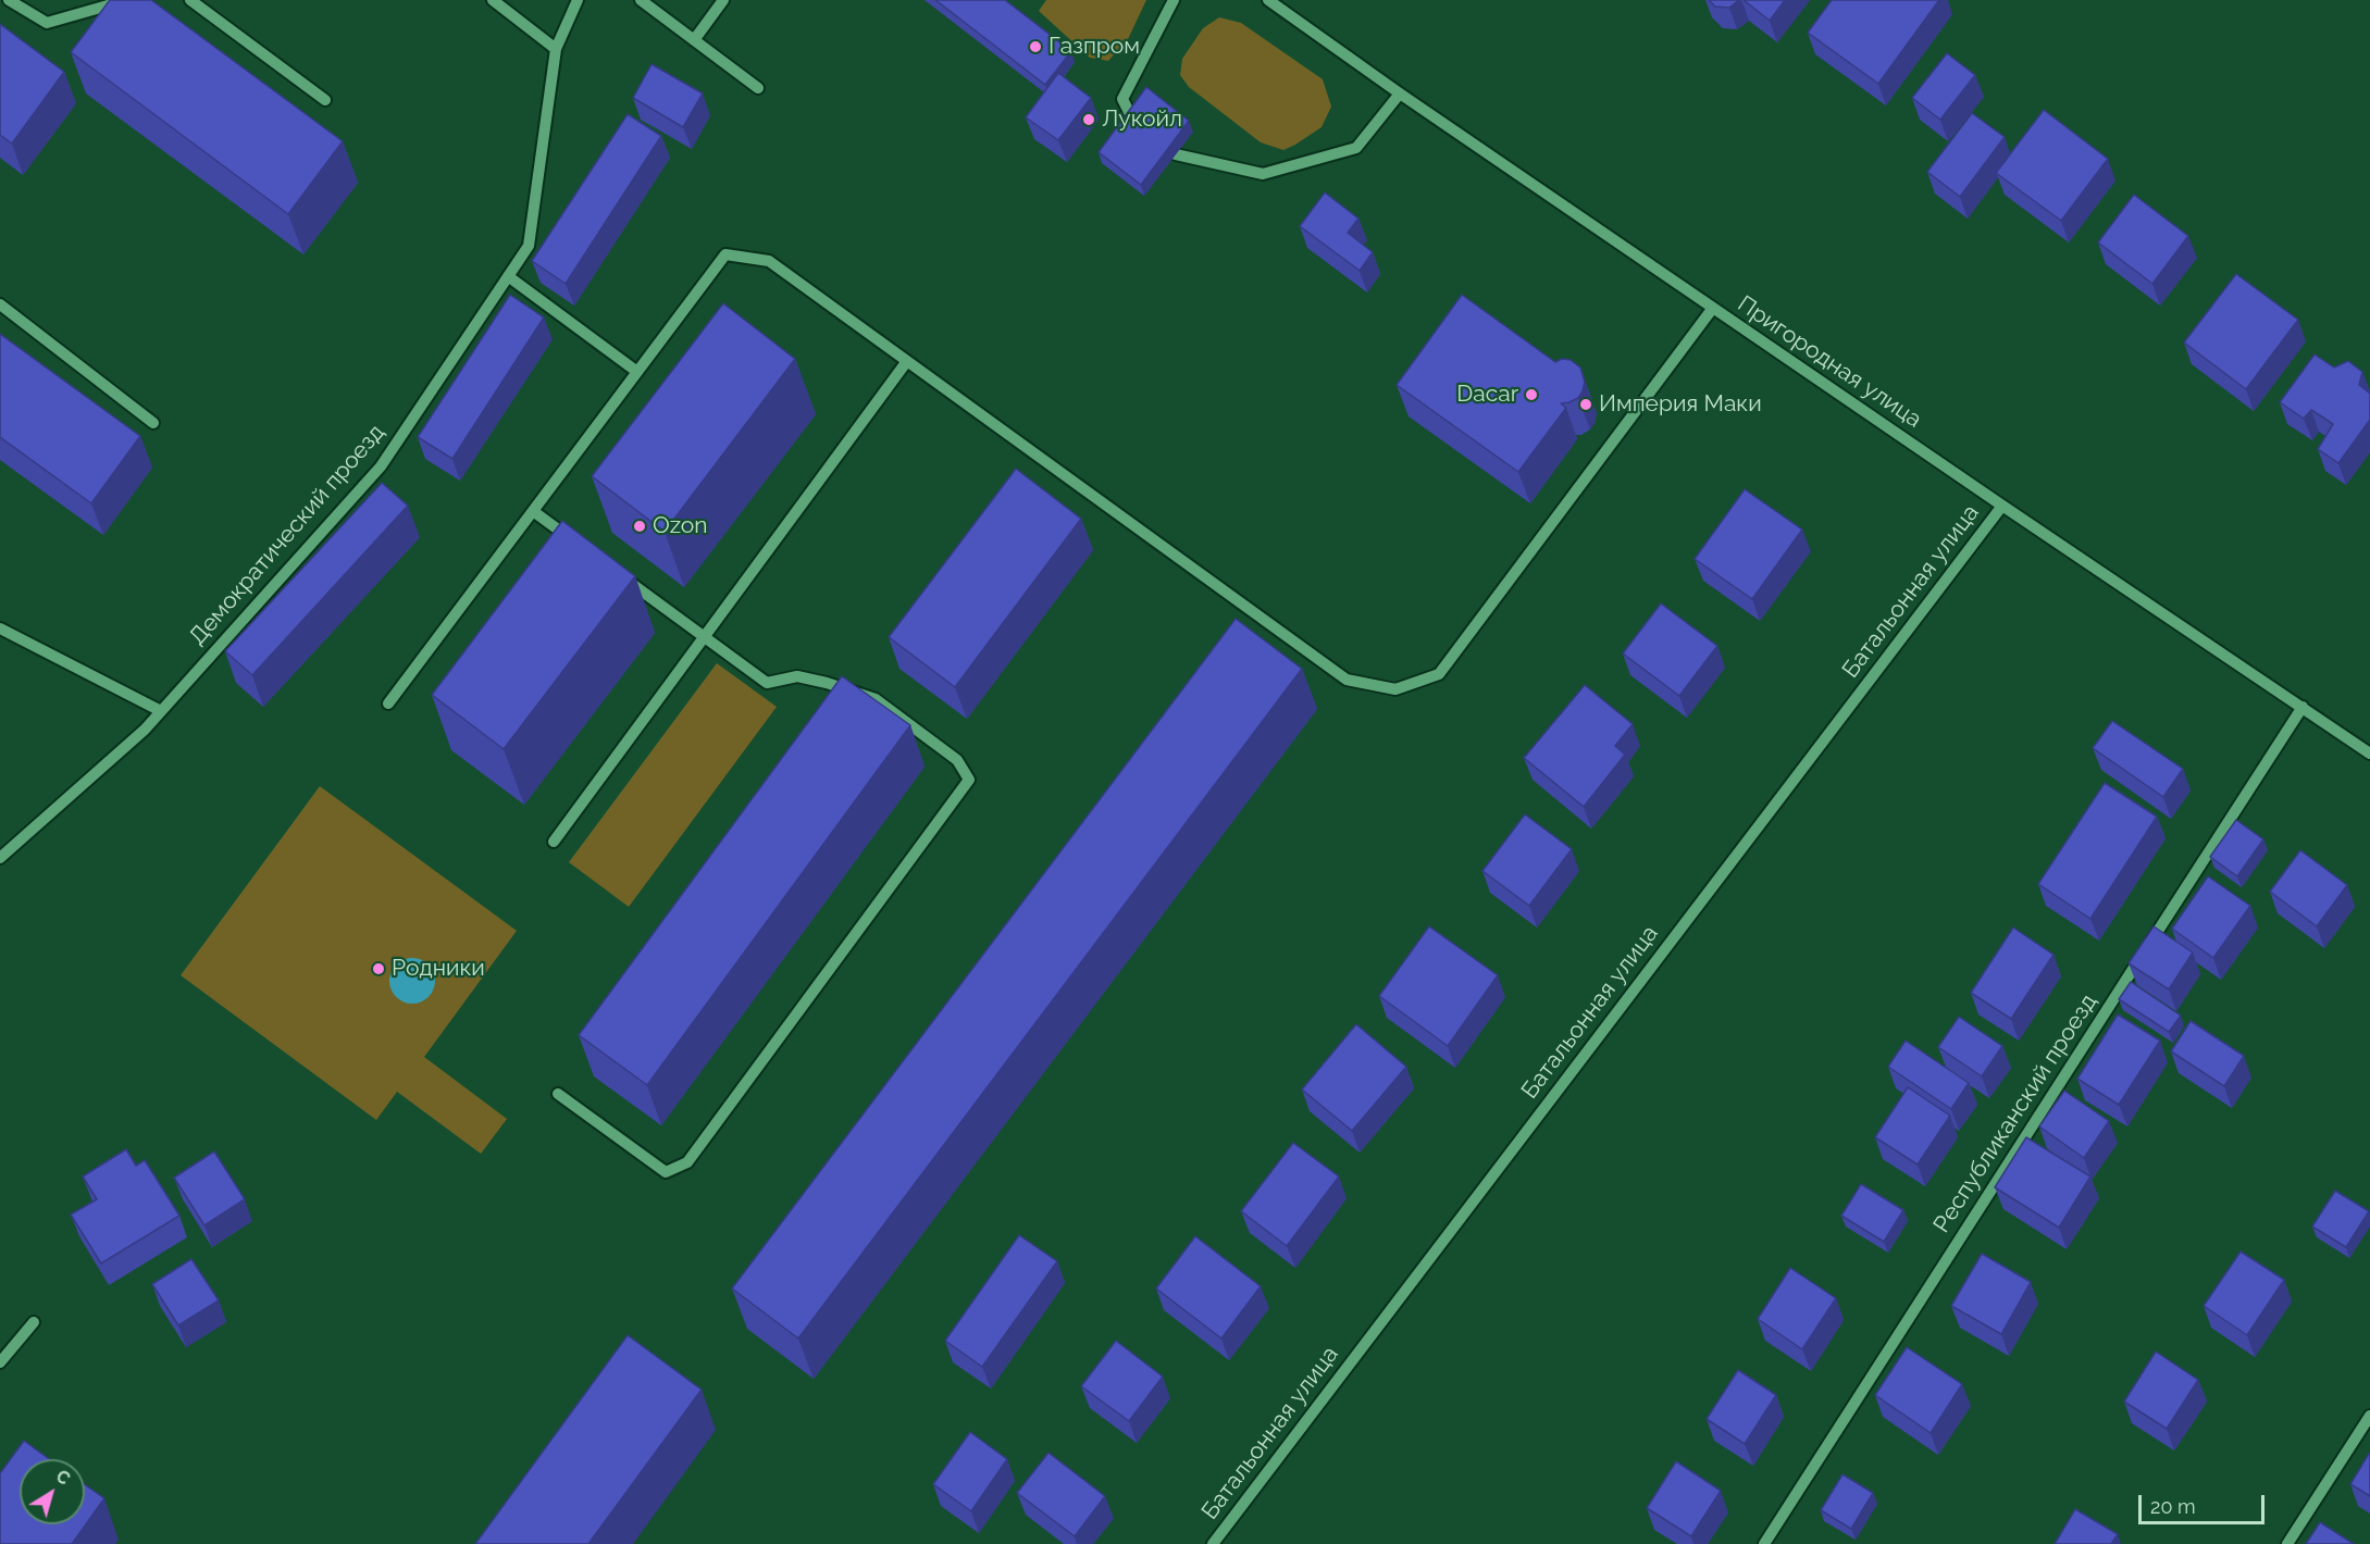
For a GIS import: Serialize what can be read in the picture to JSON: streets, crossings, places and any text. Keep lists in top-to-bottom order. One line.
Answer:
{"streets":{"street":["Пригородная улица","Демократический проезд","Батальонная улица","Республиканский проезд"]},"crossings":[["Пригородная улица","Батальонная улица"],["Пригородная улица","Республиканский проезд"]],"places":["Газпром","Лукойл","Dacar","Империя Маки","Ozon","Родники"],"scale_bar":"20 m","north":"top right"}
